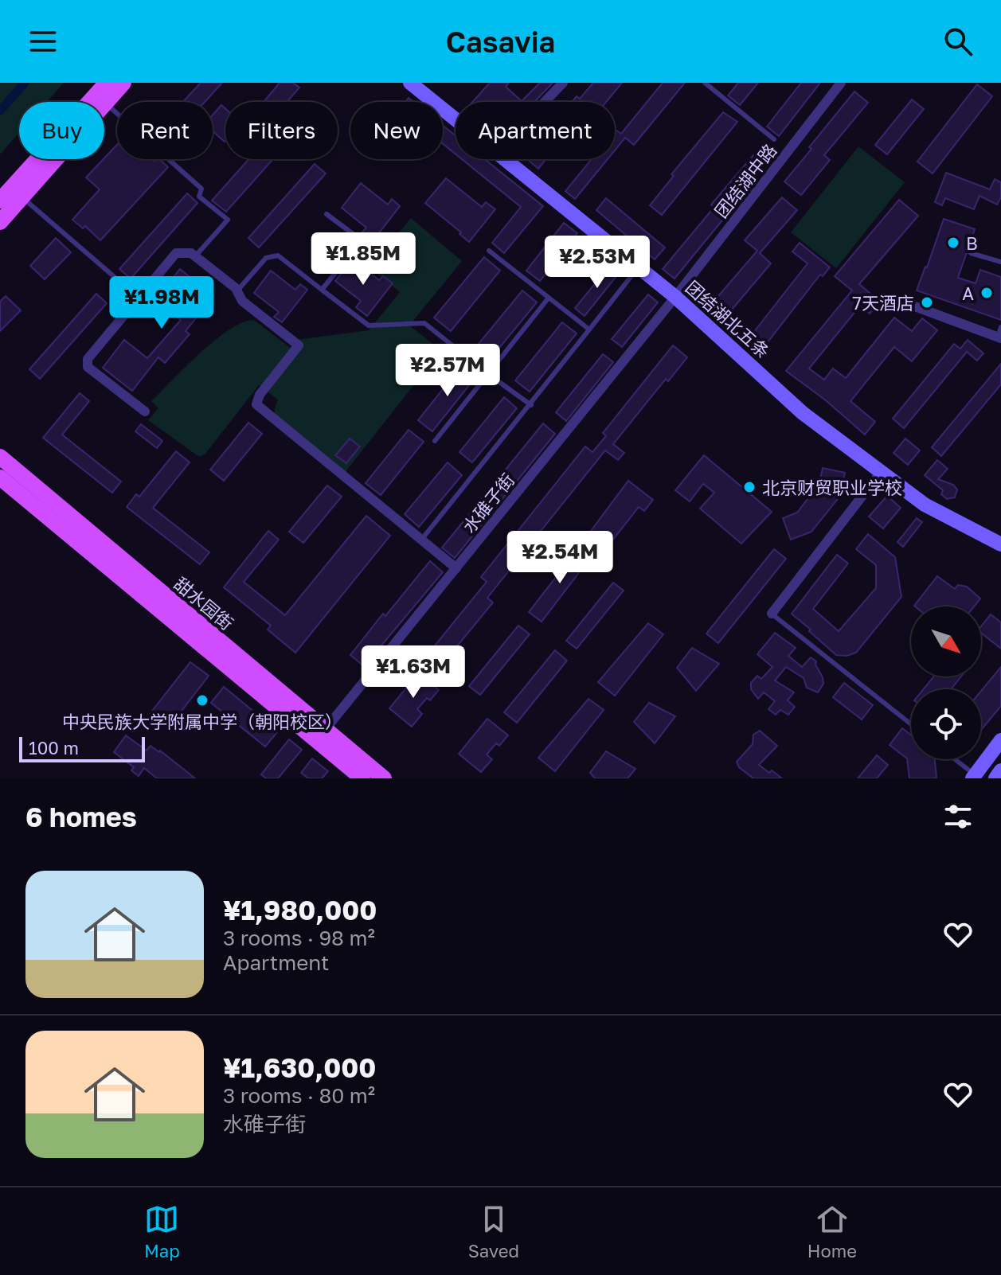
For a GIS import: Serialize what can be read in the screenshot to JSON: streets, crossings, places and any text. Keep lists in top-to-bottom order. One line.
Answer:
{"streets":{"main road":["甜水园街"],"street":["团结湖中路","团结湖北五条","水碓子街"]},"crossings":[["团结湖中路","团结湖北五条"],["团结湖中路","水碓子街"],["团结湖北五条","水碓子街"],["水碓子街","甜水园街"]],"places":["B","A","7天酒店","北京财贸职业学校","中央民族大学附属中学（朝阳校区）"],"scale_bar":"100 m","north":"bottom right","page":{"header":"Casavia","chip":["Buy","Rent","Filters","New","Apartment"],"price":["¥1.85M","¥2.53M","¥1.98M","¥2.57M","¥2.54M","¥1.63M"],"scale":"100 m","heading":"6 homes","list":[{"name":"¥1,980,000","note":"3 rooms · 98 m² · Apartment"},{"name":"¥1,630,000","note":"3 rooms · 80 m² · 水碓子街"}],"tabs":["Map","Saved","Home"]}}
